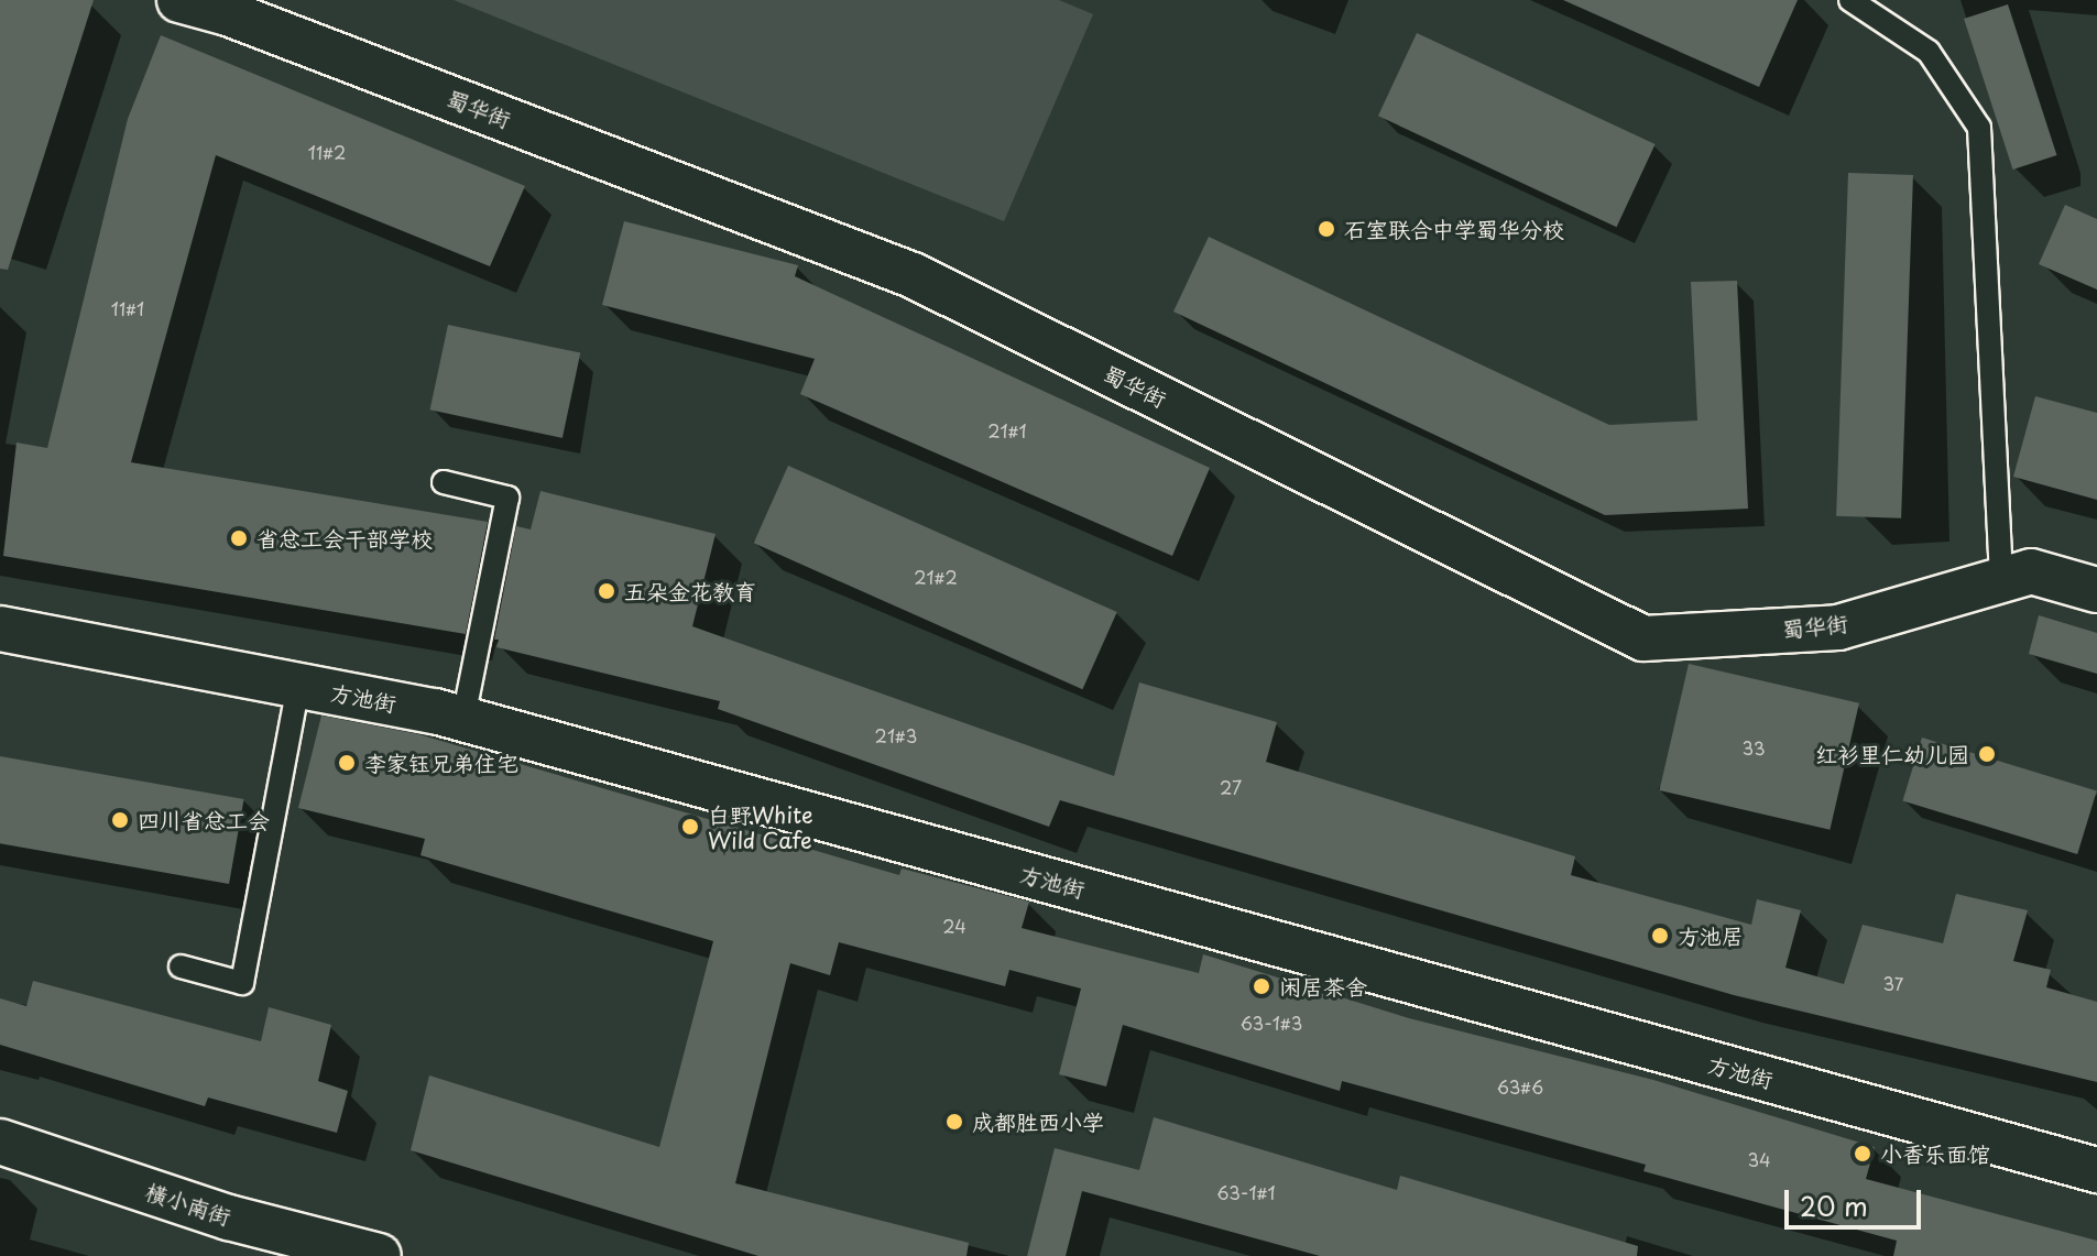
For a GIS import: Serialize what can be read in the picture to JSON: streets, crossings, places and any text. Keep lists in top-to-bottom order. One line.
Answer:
{"streets":{"street":["蜀华街","方池街","横小南街"]},"places":["石室联合中学蜀华分校","省总工会干部学校","五朵金花教育","红衫里仁幼儿园","李家钰兄弟住宅","四川省总工会","白野White Wild Cafe","方池居","闲居茶舍","成都胜西小学","小香乐面馆"],"house_numbers":["11#2","11#1","21#1","21#2","21#3","33","27","24","37","63-1#3","63#6","34","63-1#1"],"scale_bar":"20 m"}
